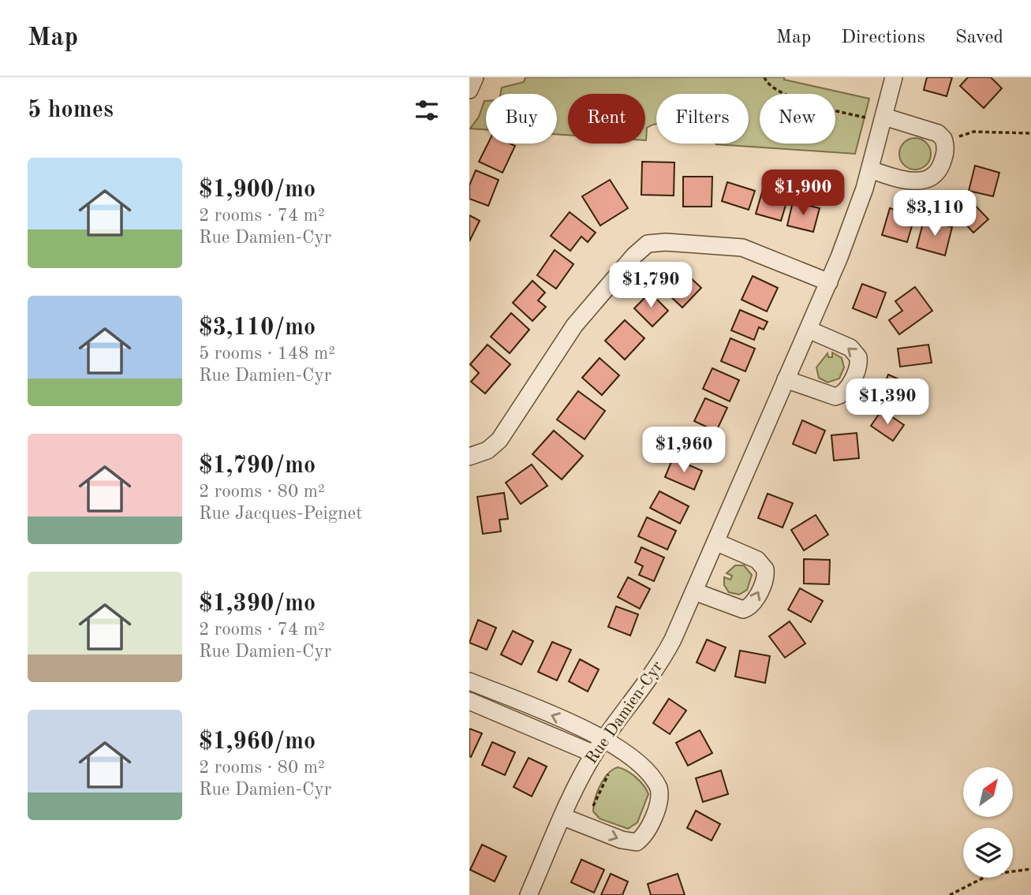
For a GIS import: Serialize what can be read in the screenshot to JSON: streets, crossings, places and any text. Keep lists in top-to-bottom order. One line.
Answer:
{"streets":{"street":["Rue Damien-Cyr"]},"north":"top right","page":{"header":"Map","nav":["Map","Directions","Saved"],"heading":"5 homes","chip":["Buy","Rent","Filters","New"],"list":[{"name":"$1,900/mo","note":"2 rooms · 74 m² · Rue Damien-Cyr"},{"name":"$3,110/mo","note":"5 rooms · 148 m² · Rue Damien-Cyr"},{"name":"$1,790/mo","note":"2 rooms · 80 m² · Rue Jacques-Peignet"},{"name":"$1,390/mo","note":"2 rooms · 74 m² · Rue Damien-Cyr"},{"name":"$1,960/mo","note":"2 rooms · 80 m² · Rue Damien-Cyr"}],"price":["$1,900","$3,110","$1,790","$1,390","$1,960"]}}
